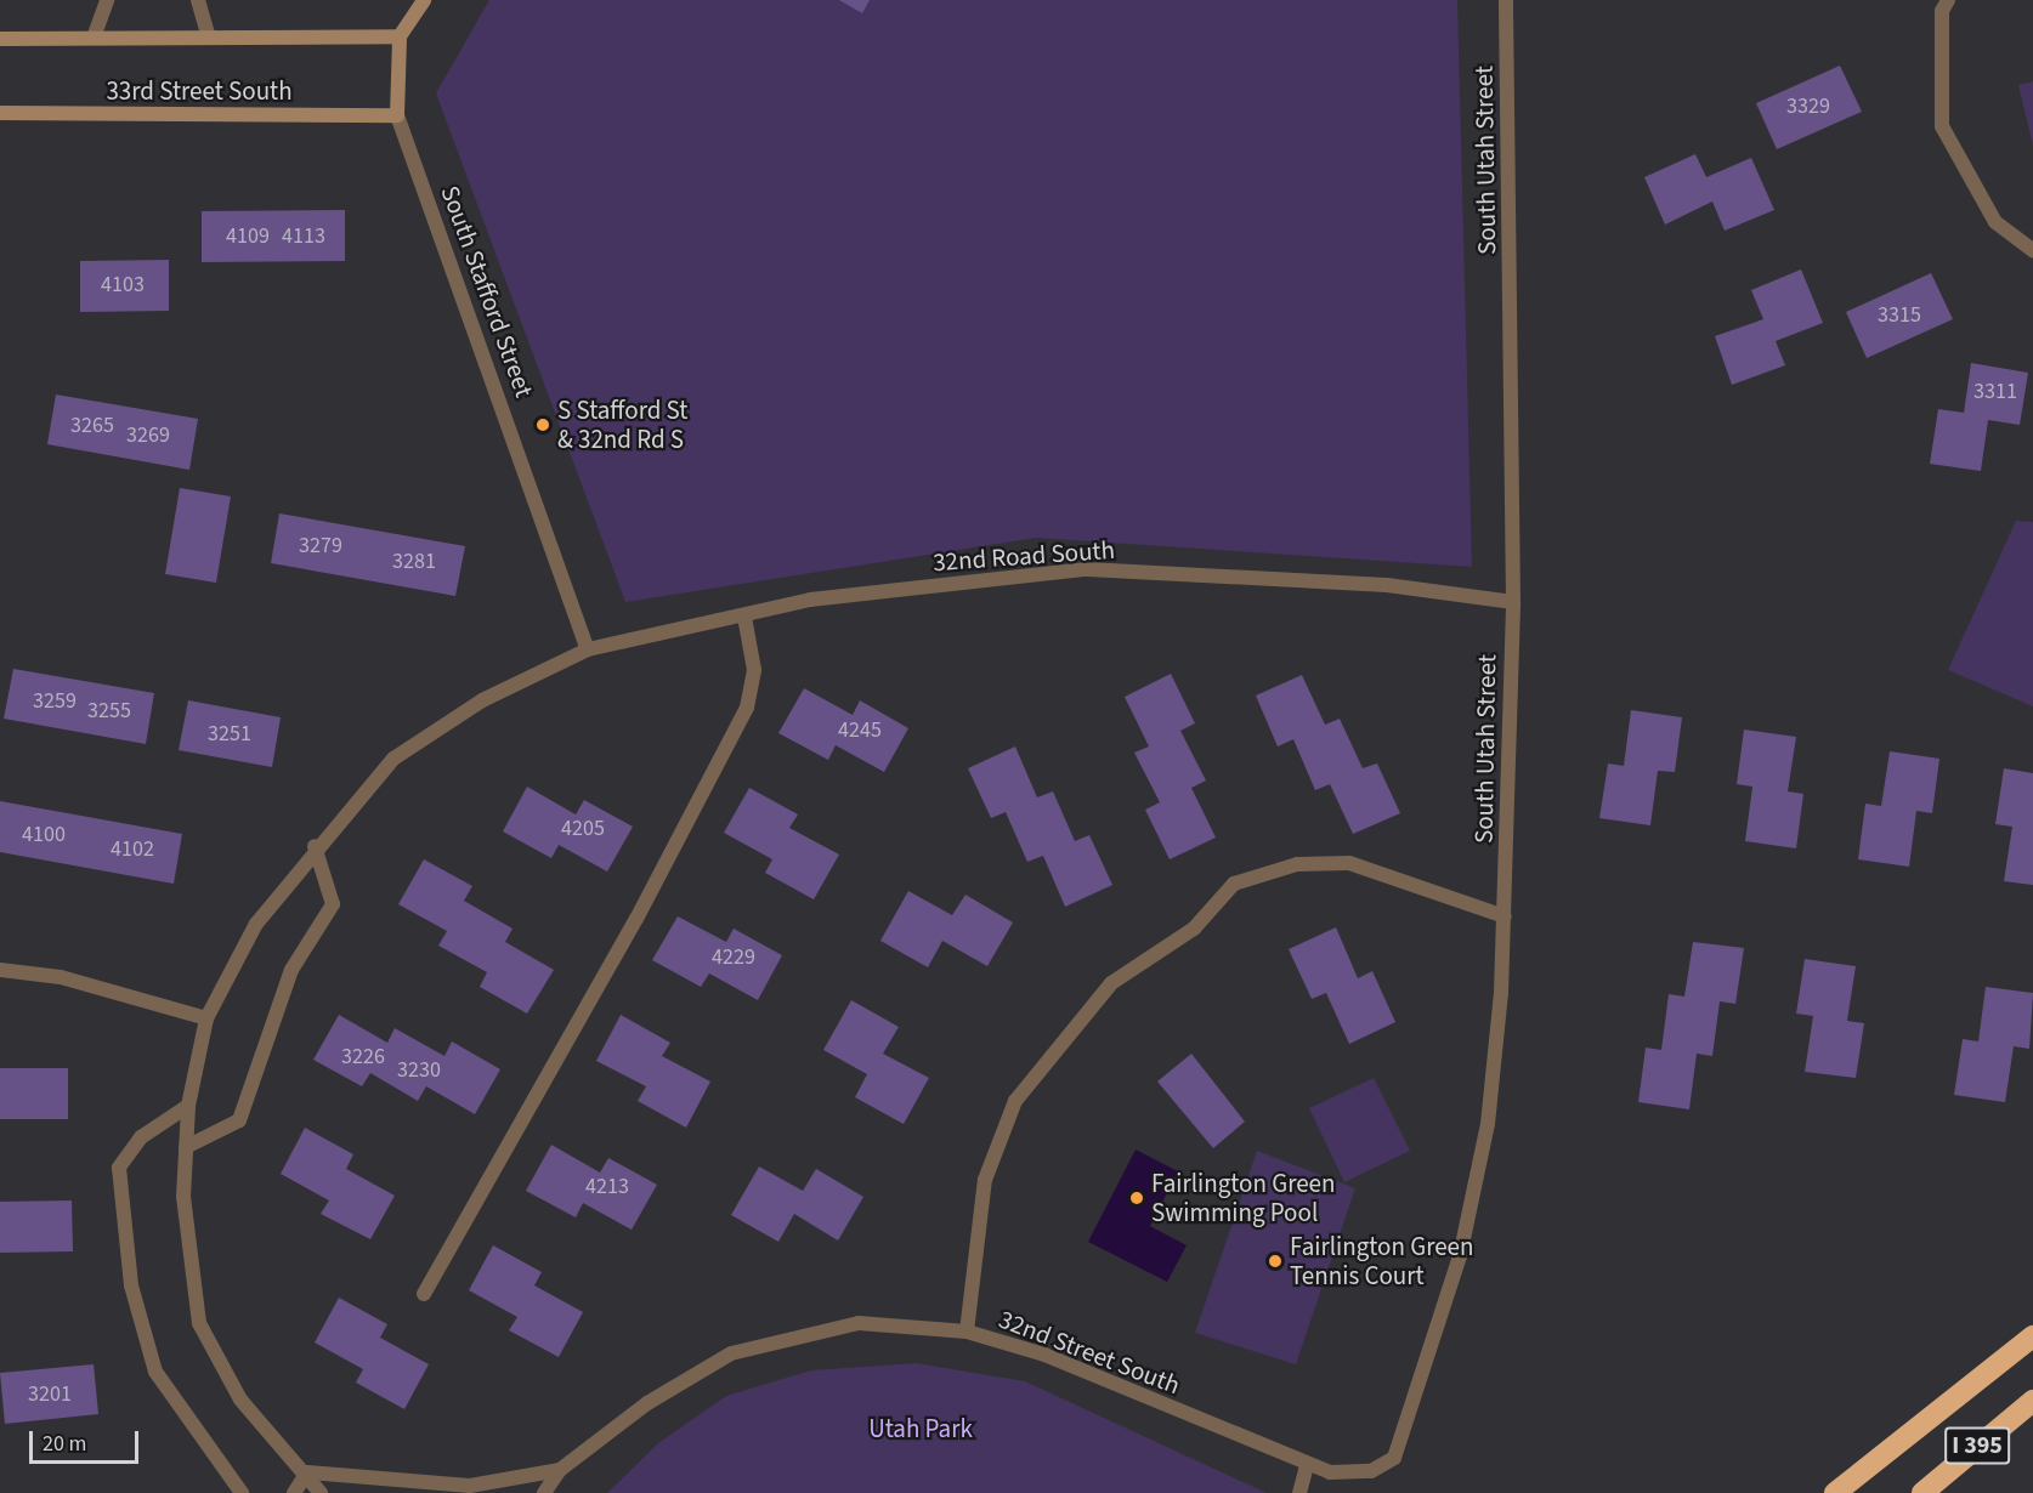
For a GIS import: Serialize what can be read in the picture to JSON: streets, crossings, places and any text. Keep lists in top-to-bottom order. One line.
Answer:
{"streets":{"highway":["I 395"],"street":["33rd Street South","South Utah Street","South Stafford Street","32nd Road South","32nd Street South"]},"crossings":[["33rd Street South","South Stafford Street"],["South Utah Street","32nd Road South"],["South Utah Street","32nd Street South"],["South Stafford Street","32nd Road South"]],"parks":["Utah Park"],"places":["S Stafford St & 32nd Rd S","Fairlington Green Swimming Pool","Fairlington Green Tennis Court"],"house_numbers":["3329","4109","4113","4103","3315","3311","3265","3269","3279","3281","3259","3255","4245","3251","4205","4100","4102","4229","3226","3230","4213","3201"],"scale_bar":"20 m"}
